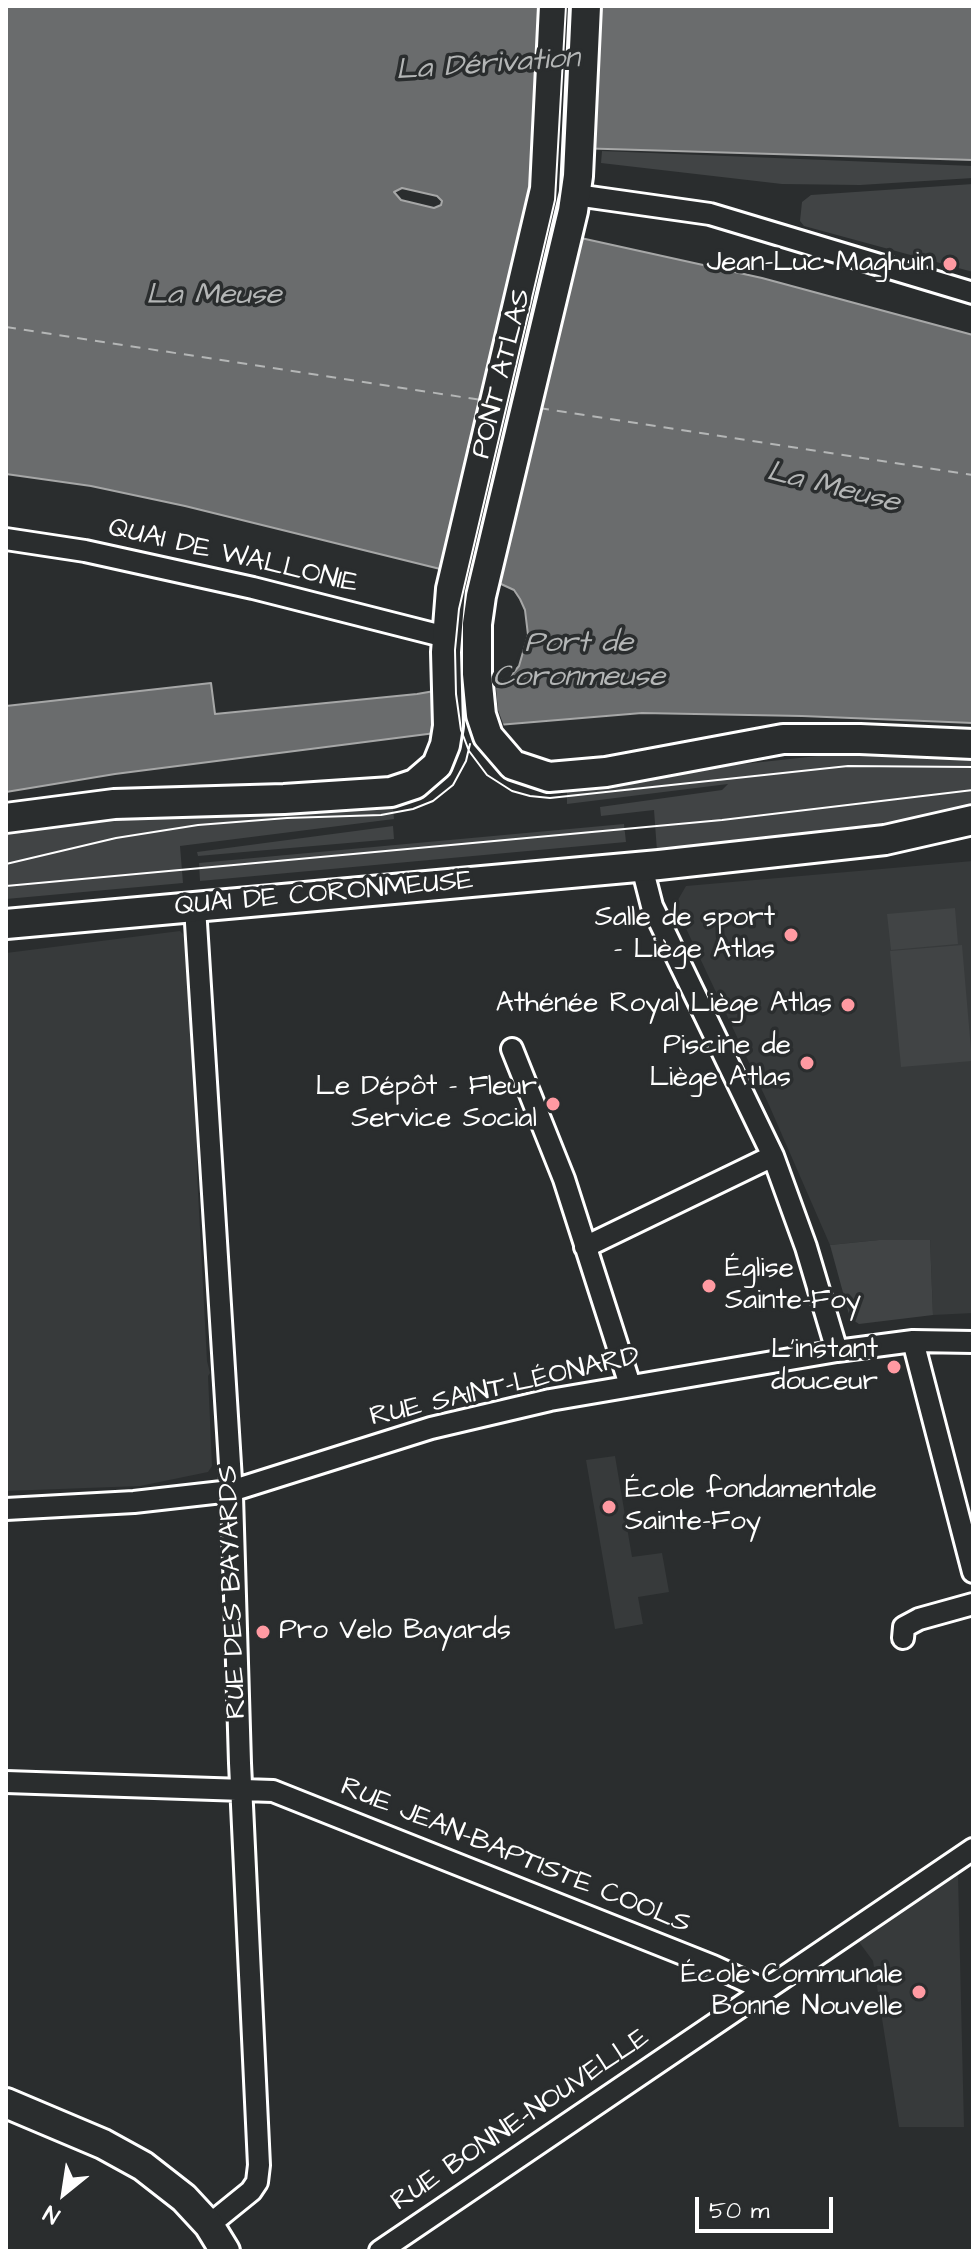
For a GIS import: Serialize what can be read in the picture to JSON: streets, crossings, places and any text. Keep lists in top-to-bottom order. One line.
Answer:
{"streets":{"street":["PONT ATLAS","QUAI DE WALLONIE","QUAI DE CORONMEUSE","RUE SAINT-LÉONARD","RUE DES BAYARDS","RUE JEAN-BAPTISTE COOLS","RUE BONNE-NOUVELLE"]},"crossings":[["PONT ATLAS","QUAI DE WALLONIE"],["QUAI DE CORONMEUSE","RUE DES BAYARDS"],["RUE SAINT-LÉONARD","RUE DES BAYARDS"],["RUE DES BAYARDS","RUE JEAN-BAPTISTE COOLS"],["RUE JEAN-BAPTISTE COOLS","RUE BONNE-NOUVELLE"]],"water":["La Dérivation","La Meuse","Port de Coronmeuse"],"places":["Jean-Luc Maghuin","Salle de sport - Liège Atlas","Athénée Royal Liège Atlas","Piscine de Liège Atlas","Le Dépôt - Fleur Service Social","Église Sainte-Foy","L'instant douceur","École fondamentale Sainte-Foy","Pro Velo Bayards","École Communale Bonne Nouvelle"],"scale_bar":"50 m","north":"bottom left"}
